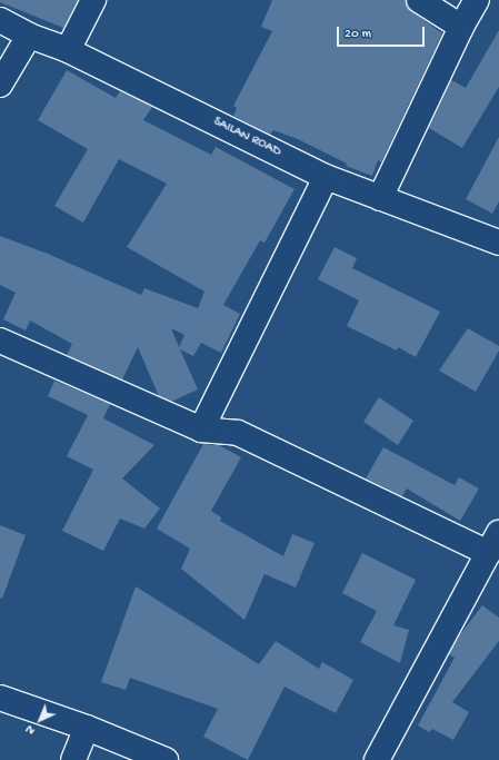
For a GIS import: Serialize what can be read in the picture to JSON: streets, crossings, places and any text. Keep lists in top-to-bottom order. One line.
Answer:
{"streets":{"street":["SAILAN ROAD"]},"scale_bar":"20 m","north":"bottom left"}
